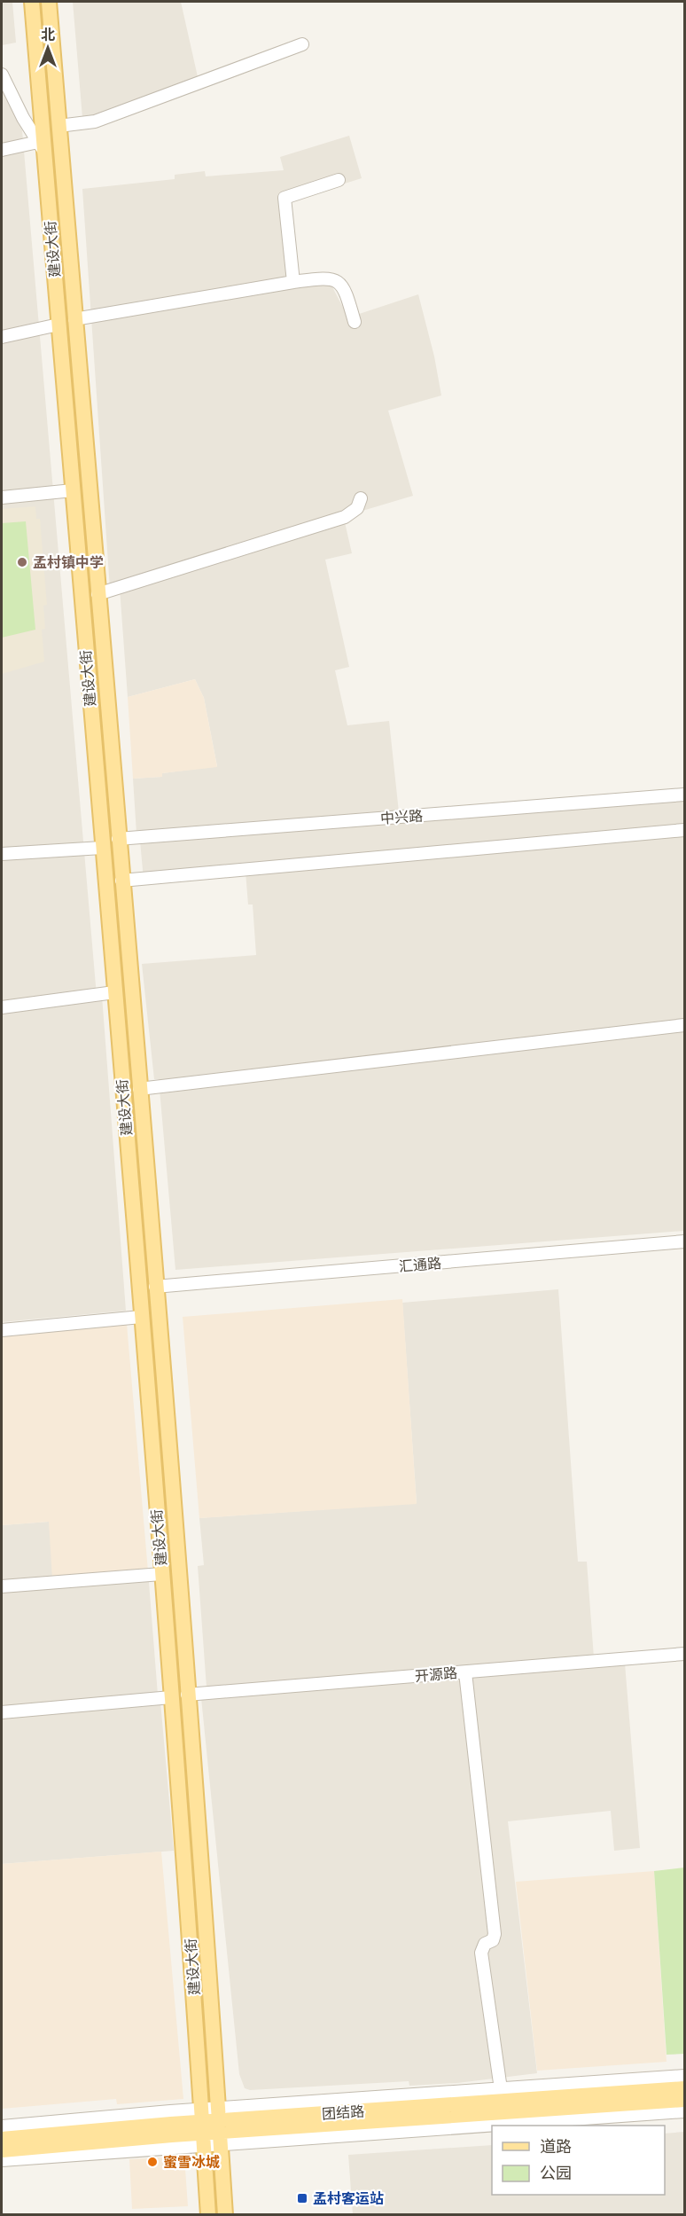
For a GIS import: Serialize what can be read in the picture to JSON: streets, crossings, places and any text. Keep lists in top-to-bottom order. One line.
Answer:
{"streets":{"main road":["建设大街","团结路"],"street":["中兴路","汇通路","开源路"]},"crossings":[["建设大街","中兴路"],["建设大街","汇通路"],["建设大街","开源路"],["建设大街","团结路"]],"places":{"other":["孟村镇中学","蜜雪冰城"],"transit":["孟村客运站"]},"legend":["道路","公园"],"north":"top"}
